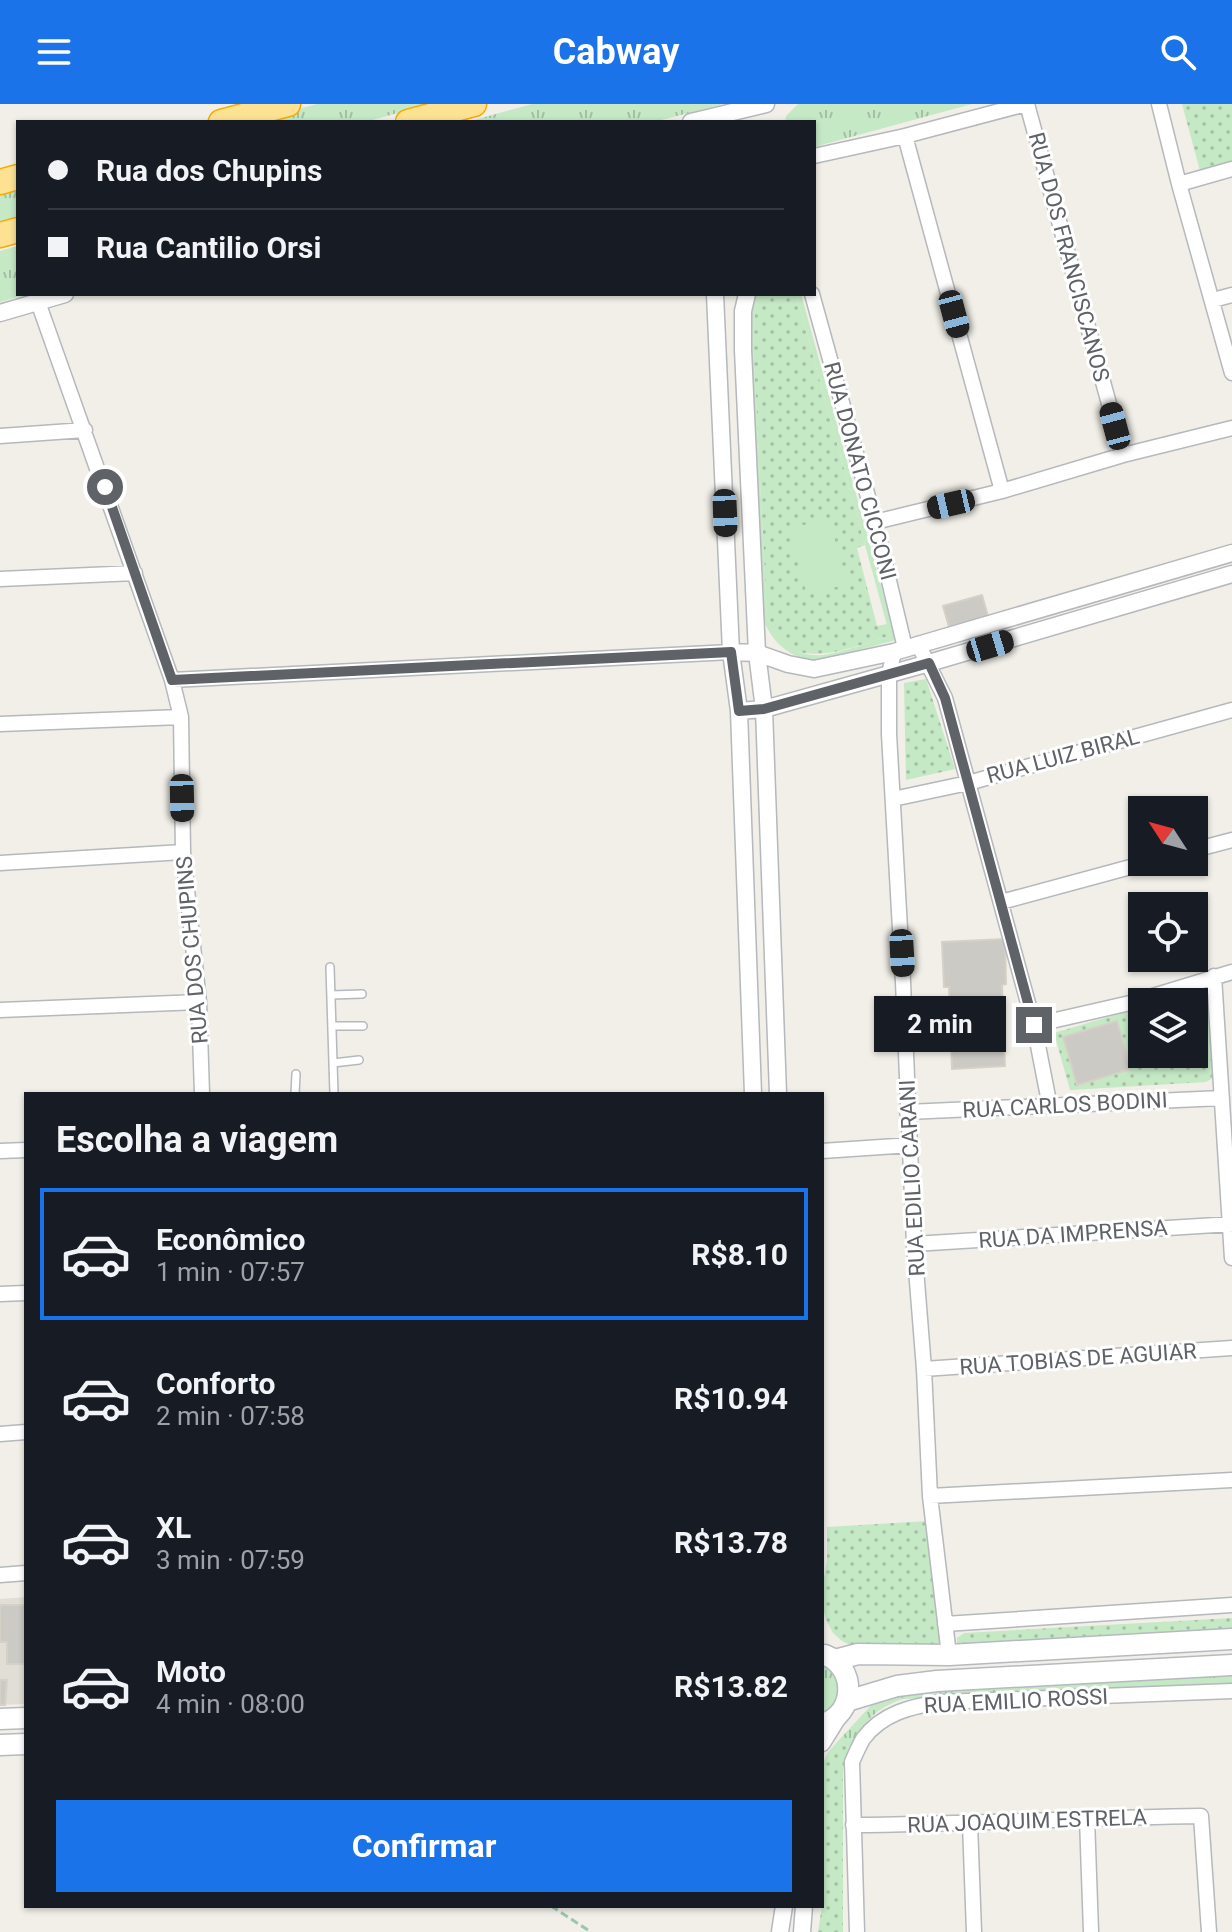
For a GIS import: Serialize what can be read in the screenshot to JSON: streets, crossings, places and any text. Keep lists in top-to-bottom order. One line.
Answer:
{"streets":{"street":["RUA DOS FRANCISCANOS","RUA DONATO CICCONI","RUA LUIZ BIRAL","RUA DOS CHUPINS","RUA CARLOS BODINI","RUA EDILIO CARANI","RUA DA IMPRENSA","RUA TOBIAS DE AGUIAR","RUA EMILIO ROSSI","RUA JOAQUIM ESTRELA"]},"crossings":[["RUA DONATO CICCONI","RUA EDILIO CARANI"],["RUA LUIZ BIRAL","RUA EDILIO CARANI"],["RUA CARLOS BODINI","RUA EDILIO CARANI"],["RUA EDILIO CARANI","RUA DA IMPRENSA"],["RUA EDILIO CARANI","RUA TOBIAS DE AGUIAR"],["RUA EMILIO ROSSI","RUA JOAQUIM ESTRELA"]],"north":"top left","page":{"header":"Cabway","banner":["Rua dos Chupins","Rua Cantilio Orsi"],"bubble":"2 min","heading":"Escolha a viagem","list":[{"name":"Econômico","note":"1 min · 07:57","value":"R$8.10"},{"name":"Conforto","note":"2 min · 07:58","value":"R$10.94"},{"name":"XL","note":"3 min · 07:59","value":"R$13.78"},{"name":"Moto","note":"4 min · 08:00","value":"R$13.82"}],"buttons":"Confirmar"}}
